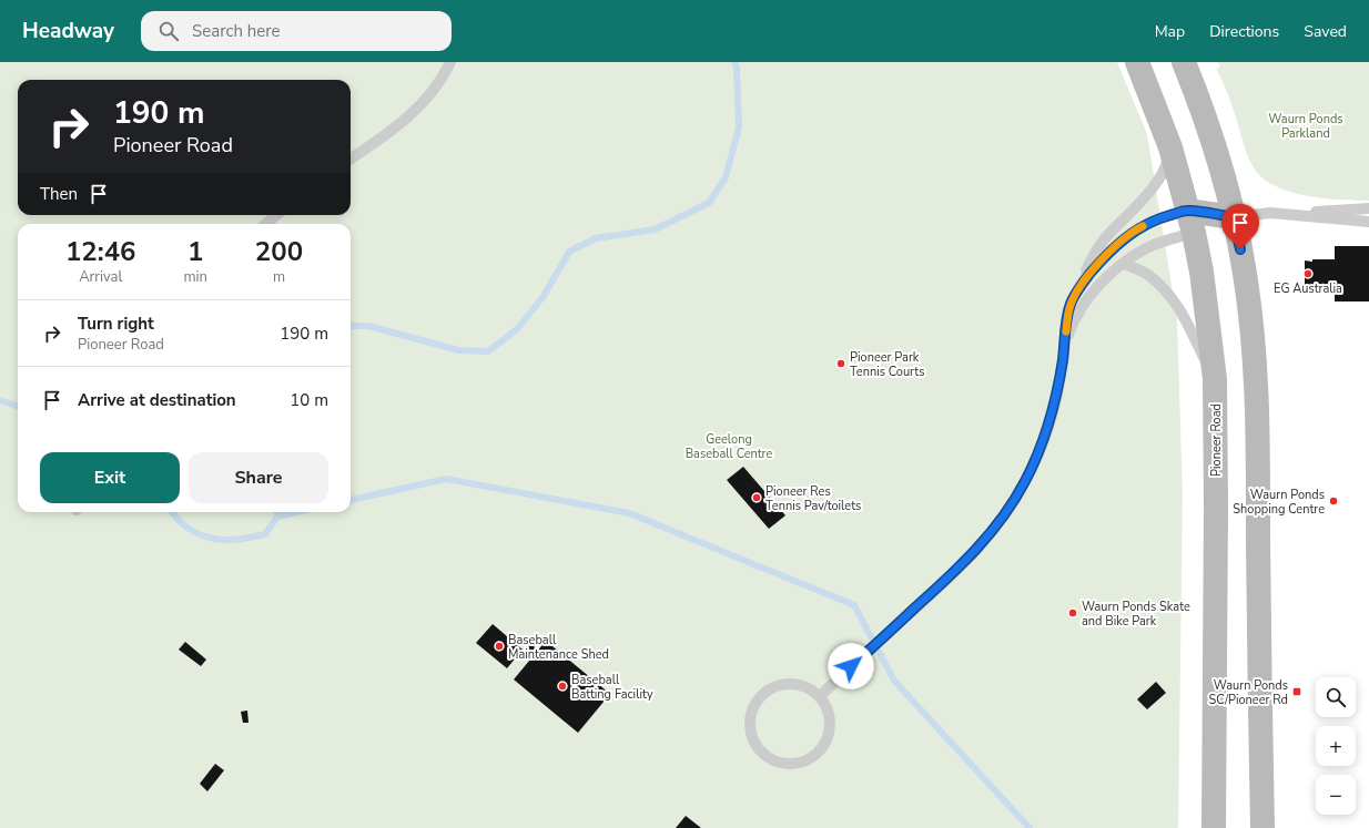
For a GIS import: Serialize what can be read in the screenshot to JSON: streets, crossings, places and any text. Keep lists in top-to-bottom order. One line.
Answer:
{"streets":{"main road":["Pioneer Road"]},"parks":["Waurn Ponds Parkland","Geelong Baseball Centre"],"places":{"other":["EG Australia","Pioneer Park Tennis Courts","Pioneer Res Tennis Pav/toilets","Waurn Ponds Shopping Centre","Waurn Ponds Skate and Bike Park","Baseball Maintenance Shed","Baseball Batting Facility"],"transit":["Waurn Ponds SC/Pioneer Rd"]},"page":{"header":"Headway","search":"Search here","nav":["Map","Directions","Saved"],"turn":["190 m","Pioneer Road"],"then":"Then","eta":["12:46","Arrival","1","min","200","m"],"list":[{"name":"Turn right","note":"Pioneer Road","value":"190 m"},{"name":"Arrive at destination","value":"10 m"}],"buttons":["Exit","Share"],"map_buttons":["+","−"]}}
